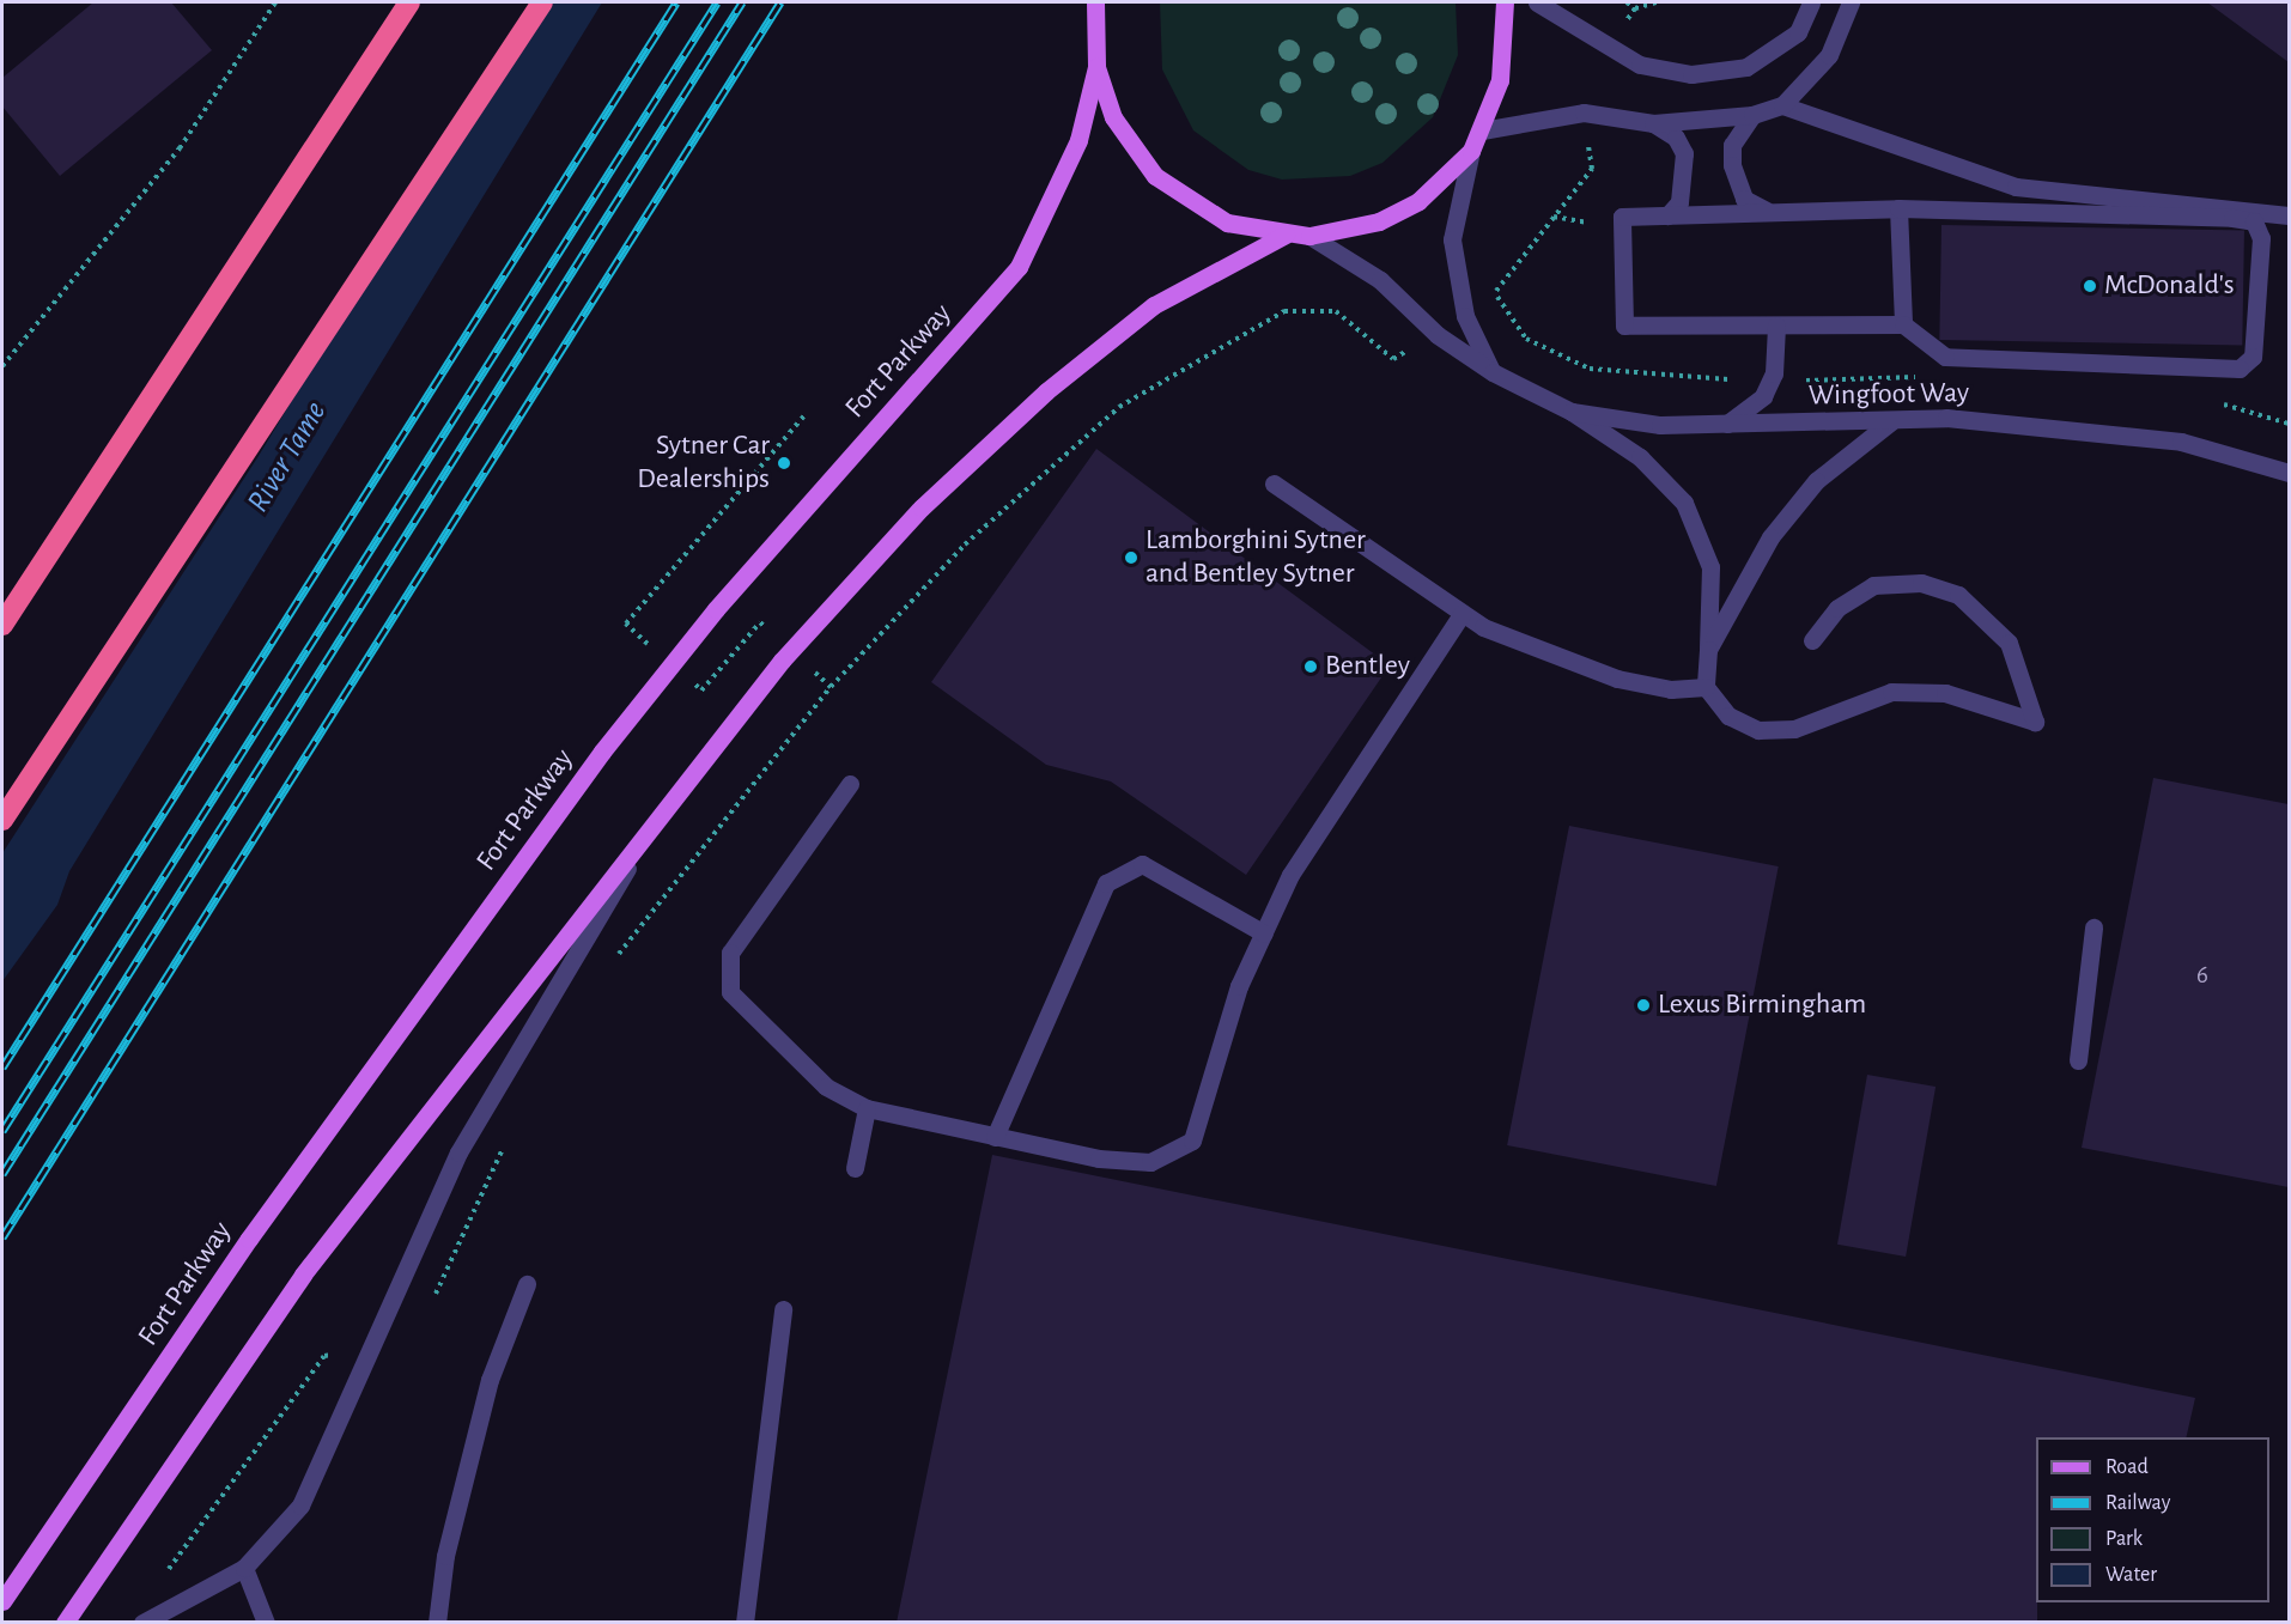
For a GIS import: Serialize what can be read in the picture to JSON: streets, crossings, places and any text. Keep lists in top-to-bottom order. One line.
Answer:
{"streets":{"main road":["Fort Parkway"],"street":["Wingfoot Way"]},"crossings":[["Fort Parkway","Wingfoot Way"]],"water":["River Tame"],"places":["McDonald's","Sytner Car Dealerships","Lamborghini Sytner and Bentley Sytner","Bentley","Lexus Birmingham"],"house_numbers":["6"],"legend":["Road","Railway","Park","Water"]}
